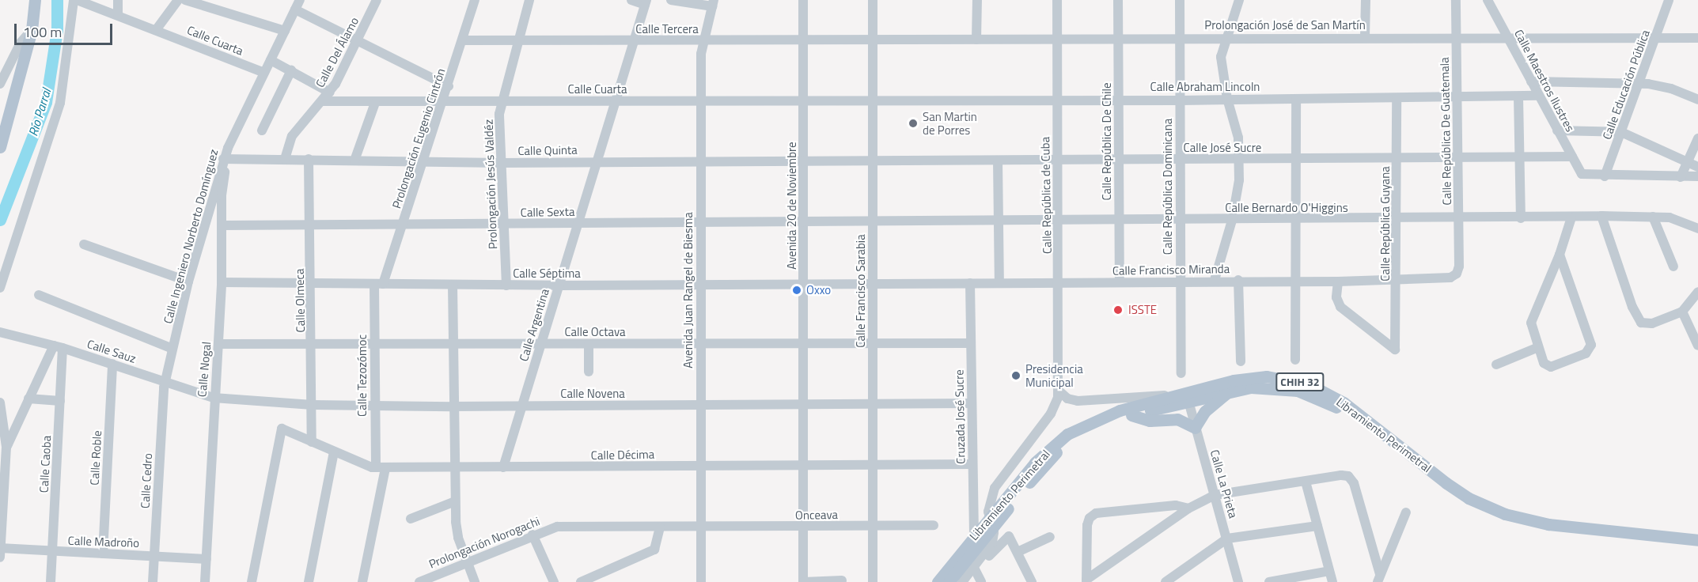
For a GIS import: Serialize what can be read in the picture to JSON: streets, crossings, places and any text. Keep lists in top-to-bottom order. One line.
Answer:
{"streets":{"main road":["CHIH 32","Libramiento Perimetral"],"street":["Prolongación José de San Martín","Calle Tercera","Calle Cuarta","Calle Del Álamo","Calle Maestros Ilustres","Calle Educación Pública","Calle Abraham Lincoln","Calle República De Guatemala","Prolongación Eugenio Cintrón","Calle República De Chile","Calle José Sucre","Calle Quinta","Prolongación Jesús Valdéz","Calle República Dominicana","Calle República de Cuba","Avenida 20 de Noviembre","Calle Bernardo O'Higgins","Calle Sexta","Calle República Guyana","Calle Ingeniero Norberto Domínguez","Calle Francisco Miranda","Calle Séptima","Avenida Juan Rangel de Biesma","Calle Francisco Sarabia","Calle Olmeca","Calle Argentina","Calle Octava","Calle Sauz","Calle Nogal","Calle Tezozómoc","Calle Novena","Cruzada José Sucre","Calle Décima","Calle Roble","Calle Caoba","Calle Cedro","Calle La Prieta","Onceava","Calle Madroño","Prolongación Norogachi"]},"crossings":[["Prolongación José de San Martín","Calle Tercera"],["Prolongación José de San Martín","Calle Maestros Ilustres"],["Prolongación José de San Martín","Calle Educación Pública"],["Prolongación José de San Martín","Calle República De Guatemala"],["Prolongación José de San Martín","Calle República De Chile"],["Prolongación José de San Martín","Calle República Dominicana"],["Prolongación José de San Martín","Calle República de Cuba"],["Prolongación José de San Martín","Calle Francisco Sarabia"],["Calle Tercera","Prolongación Eugenio Cintrón"],["Calle Tercera","Prolongación Jesús Valdéz"],["Calle Tercera","Avenida 20 de Noviembre"],["Calle Tercera","Avenida Juan Rangel de Biesma"],["Calle Tercera","Calle Francisco Sarabia"],["Calle Tercera","Calle Argentina"],["Calle Cuarta","Calle Del Álamo"],["Calle Cuarta","Calle Abraham Lincoln"],["Calle Cuarta","Prolongación Eugenio Cintrón"],["Calle Cuarta","Prolongación Jesús Valdéz"],["Calle Cuarta","Avenida 20 de Noviembre"],["Calle Cuarta","Calle Ingeniero Norberto Domínguez"],["Calle Cuarta","Avenida Juan Rangel de Biesma"],["Calle Cuarta","Calle Francisco Sarabia"],["Calle Cuarta","Calle Argentina"],["Calle Del Álamo","Calle Quinta"],["Calle Maestros Ilustres","Calle Educación Pública"],["Calle Maestros Ilustres","Calle Abraham Lincoln"],["Calle Maestros Ilustres","Calle José Sucre"],["Calle Abraham Lincoln","Calle República De Guatemala"],["Calle Abraham Lincoln","Calle República De Chile"],["Calle Abraham Lincoln","Calle República Dominicana"],["Calle Abraham Lincoln","Calle República de Cuba"],["Calle Abraham Lincoln","Calle República Guyana"],["Calle Abraham Lincoln","Calle Francisco Sarabia"],["Calle República De Guatemala","Calle José Sucre"],["Calle República De Guatemala","Calle Bernardo O'Higgins"],["Calle República De Guatemala","Calle Francisco Miranda"],["Prolongación Eugenio Cintrón","Calle Quinta"],["Prolongación Eugenio Cintrón","Calle Sexta"],["Prolongación Eugenio Cintrón","Calle Séptima"],["Prolongación Eugenio Cintrón","Calle Tezozómoc"],["Calle República De Chile","Calle José Sucre"],["Calle República De Chile","Calle Bernardo O'Higgins"],["Calle República De Chile","Calle Francisco Miranda"],["Calle José Sucre","Calle Quinta"],["Calle José Sucre","Calle República Dominicana"],["Calle José Sucre","Calle República de Cuba"],["Calle José Sucre","Calle República Guyana"],["Calle José Sucre","Calle Francisco Sarabia"],["Calle Quinta","Prolongación Jesús Valdéz"],["Calle Quinta","Avenida 20 de Noviembre"],["Calle Quinta","Calle Ingeniero Norberto Domínguez"],["Calle Quinta","Avenida Juan Rangel de Biesma"],["Calle Quinta","Calle Francisco Sarabia"],["Calle Quinta","Calle Olmeca"],["Calle Quinta","Calle Argentina"],["Calle Quinta","Calle Nogal"],["Prolongación Jesús Valdéz","Calle Sexta"],["Prolongación Jesús Valdéz","Calle Séptima"],["Calle República Dominicana","Calle Bernardo O'Higgins"],["Calle República Dominicana","Calle Francisco Miranda"],["Calle República de Cuba","Calle Bernardo O'Higgins"],["Calle República de Cuba","Calle Francisco Miranda"],["Calle República de Cuba","Libramiento Perimetral"],["Avenida 20 de Noviembre","Calle Sexta"],["Avenida 20 de Noviembre","Calle Séptima"],["Avenida 20 de Noviembre","Calle Octava"],["Avenida 20 de Noviembre","Calle Novena"],["Avenida 20 de Noviembre","Calle Décima"],["Avenida 20 de Noviembre","Onceava"],["Calle Bernardo O'Higgins","Calle Sexta"],["Calle Bernardo O'Higgins","Calle República Guyana"],["Calle Bernardo O'Higgins","Calle Francisco Sarabia"],["Calle Sexta","Avenida Juan Rangel de Biesma"],["Calle Sexta","Calle Francisco Sarabia"],["Calle Sexta","Calle Olmeca"],["Calle Sexta","Calle Argentina"],["Calle Sexta","Calle Nogal"],["Calle República Guyana","Calle Francisco Miranda"],["Calle Ingeniero Norberto Domínguez","Calle Sauz"],["Calle Ingeniero Norberto Domínguez","Calle Nogal"],["Calle Ingeniero Norberto Domínguez","Calle Cedro"],["Calle Francisco Miranda","Calle Séptima"],["Calle Francisco Miranda","Calle Francisco Sarabia"],["Calle Francisco Miranda","Cruzada José Sucre"],["Calle Séptima","Avenida Juan Rangel de Biesma"],["Calle Séptima","Calle Francisco Sarabia"],["Calle Séptima","Calle Olmeca"],["Calle Séptima","Calle Argentina"],["Calle Séptima","Calle Nogal"],["Calle Séptima","Calle Tezozómoc"],["Avenida Juan Rangel de Biesma","Calle Octava"],["Avenida Juan Rangel de Biesma","Calle Novena"],["Avenida Juan Rangel de Biesma","Calle Décima"],["Avenida Juan Rangel de Biesma","Onceava"],["Avenida Juan Rangel de Biesma","Prolongación Norogachi"],["Calle Francisco Sarabia","Calle Octava"],["Calle Francisco Sarabia","Calle Novena"],["Calle Francisco Sarabia","Calle Décima"],["Calle Francisco Sarabia","Onceava"],["Calle Olmeca","Calle Octava"],["Calle Olmeca","Calle Novena"],["Calle Olmeca","Calle Décima"],["Calle Argentina","Calle Octava"],["Calle Argentina","Calle Novena"],["Calle Argentina","Calle Décima"],["Calle Octava","Calle Nogal"],["Calle Octava","Calle Tezozómoc"],["Calle Octava","Cruzada José Sucre"],["Calle Sauz","Calle Nogal"],["Calle Sauz","Calle Novena"],["Calle Sauz","Calle Roble"],["Calle Sauz","Calle Caoba"],["Calle Sauz","Calle Cedro"],["Calle Nogal","Calle Novena"],["Calle Nogal","Calle Madroño"],["Calle Tezozómoc","Calle Novena"],["Calle Tezozómoc","Calle Décima"],["Calle Novena","Cruzada José Sucre"],["Cruzada José Sucre","Libramiento Perimetral"],["Cruzada José Sucre","Calle Décima"],["Libramiento Perimetral","Calle La Prieta"],["Calle Roble","Calle Madroño"],["Calle Caoba","Calle Madroño"],["Calle Cedro","Calle Madroño"],["Onceava","Prolongación Norogachi"]],"water":["Río Parral"],"places":["San Martin de Porres","Oxxo","ISSTE","Presidencia Municipal"],"scale_bar":"100 m"}
